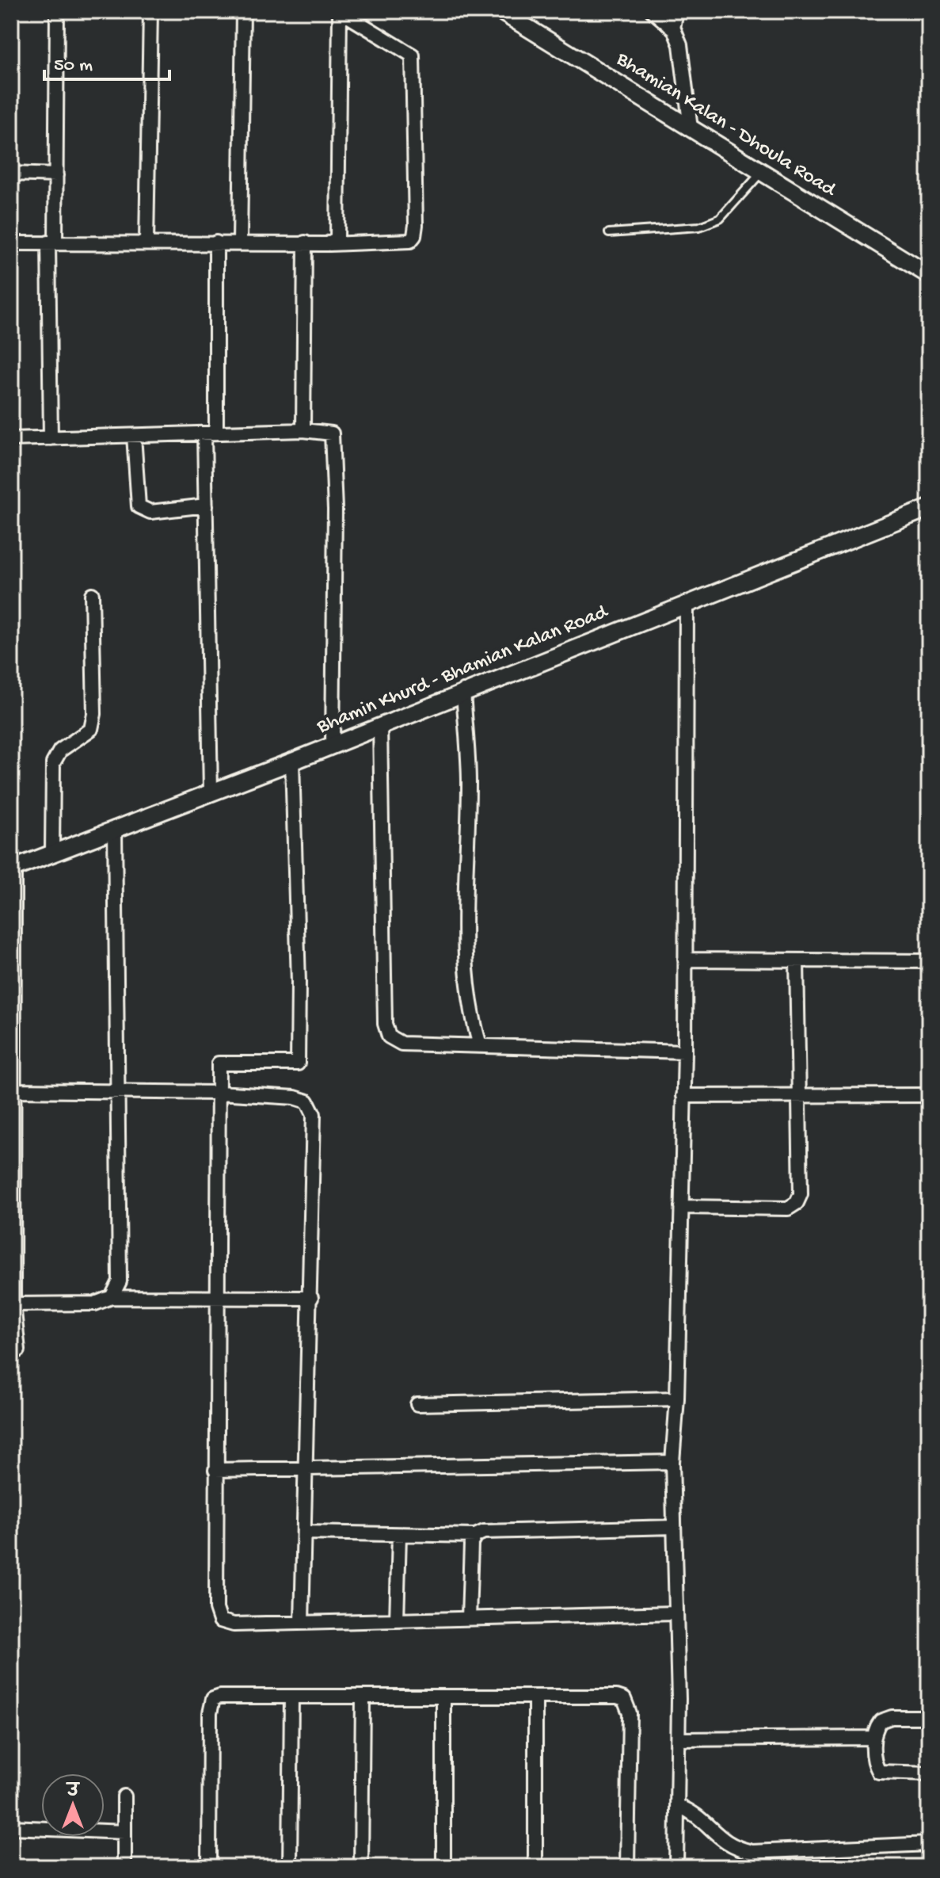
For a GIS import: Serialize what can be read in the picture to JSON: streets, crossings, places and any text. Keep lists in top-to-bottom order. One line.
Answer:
{"streets":{"street":["Bhamian Kalan - Dhoula Road","Bhamin Khurd - Bhamian Kalan Road"]},"scale_bar":"50 m","north":"top"}
